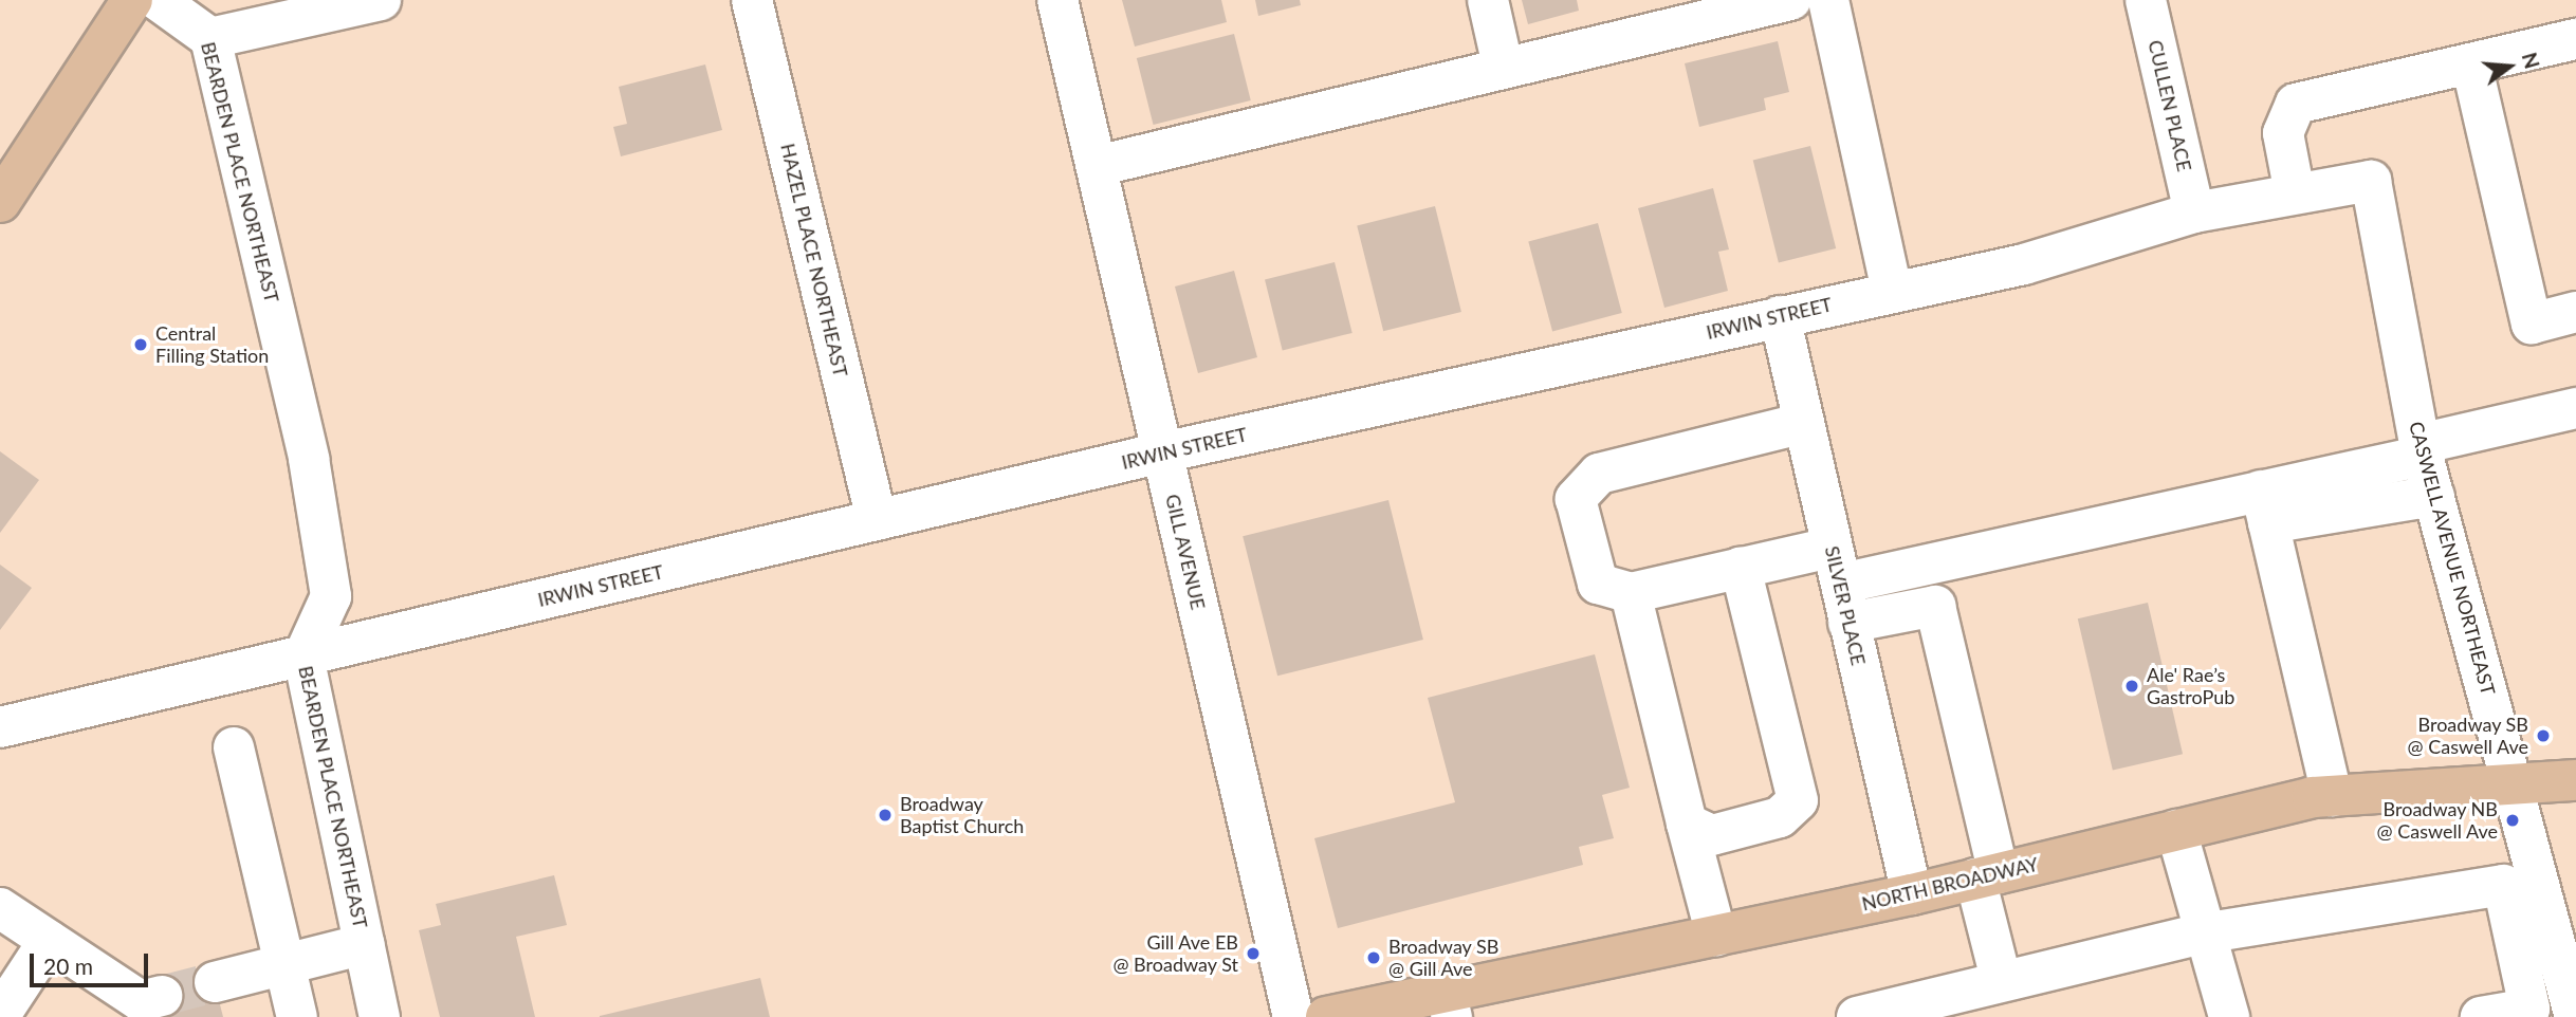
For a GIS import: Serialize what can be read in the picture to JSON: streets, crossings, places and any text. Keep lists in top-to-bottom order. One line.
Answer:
{"streets":{"main road":["NORTH BROADWAY"],"street":["CULLEN PLACE","BEARDEN PLACE NORTHEAST","HAZEL PLACE NORTHEAST","IRWIN STREET","GILL AVENUE","CASWELL AVENUE NORTHEAST","SILVER PLACE"]},"crossings":[["CULLEN PLACE","IRWIN STREET"],["BEARDEN PLACE NORTHEAST","IRWIN STREET"],["HAZEL PLACE NORTHEAST","IRWIN STREET"],["IRWIN STREET","GILL AVENUE"],["IRWIN STREET","CASWELL AVENUE NORTHEAST"],["IRWIN STREET","SILVER PLACE"],["CASWELL AVENUE NORTHEAST","NORTH BROADWAY"],["SILVER PLACE","NORTH BROADWAY"]],"places":["Central Filling Station","Ale' Rae’s GastroPub","Broadway SB @ Caswell Ave","Broadway Baptist Church","Broadway NB @ Caswell Ave","Gill Ave EB @ Broadway St","Broadway SB @ Gill Ave"],"scale_bar":"20 m","north":"right"}
